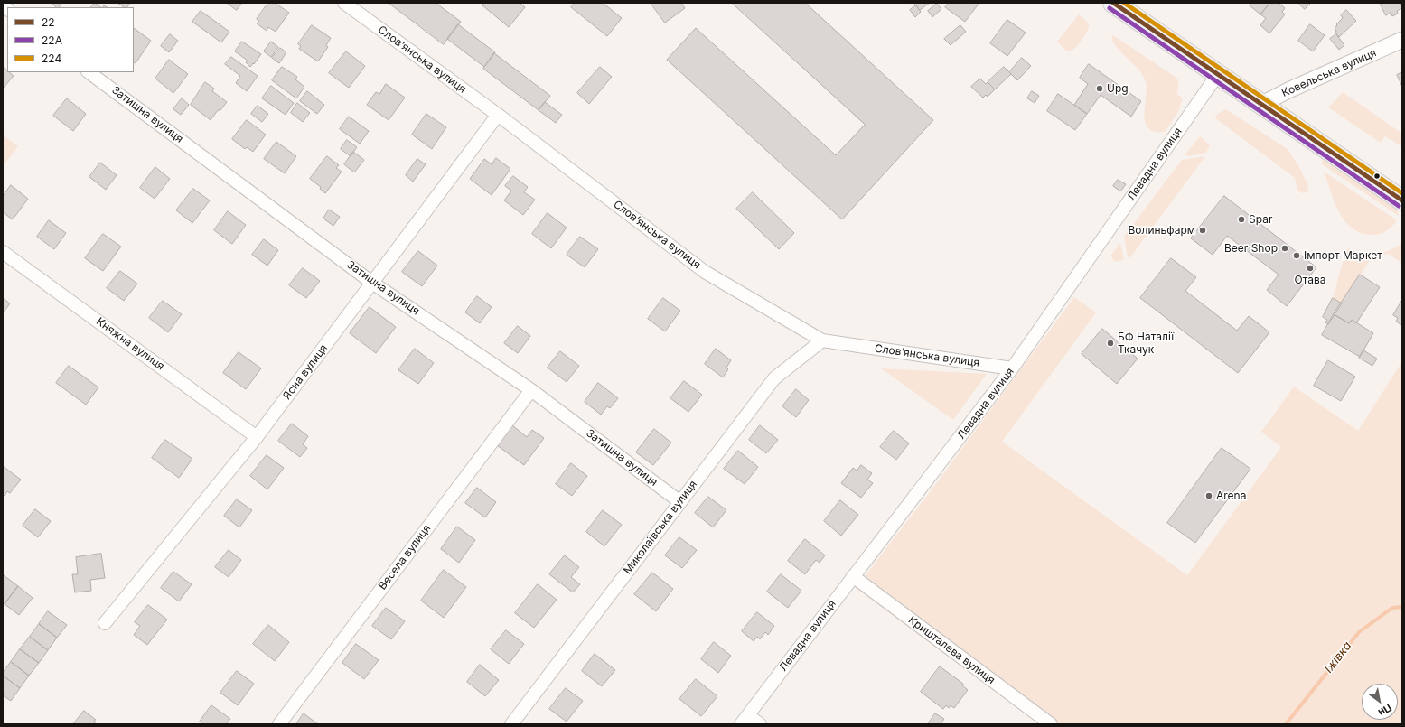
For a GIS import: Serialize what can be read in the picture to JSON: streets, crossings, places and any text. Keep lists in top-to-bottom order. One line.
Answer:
{"streets":{"street":["Словʼянська вулиця","Ковельська вулиця","Затишна вулиця","Левадна вулиця","Княжна вулиця","Ясна вулиця","Миколаївська вулиця","Весела вулиця","Кришталева вулиця"]},"crossings":[["Словʼянська вулиця","Левадна вулиця"],["Словʼянська вулиця","Ясна вулиця"],["Словʼянська вулиця","Миколаївська вулиця"],["Затишна вулиця","Ясна вулиця"],["Затишна вулиця","Миколаївська вулиця"],["Затишна вулиця","Весела вулиця"],["Левадна вулиця","Кришталева вулиця"],["Княжна вулиця","Ясна вулиця"]],"water":["Іжівка"],"places":["Upg","Spar","Волиньфарм","Beer Shop","Імпорт Маркет","Отава","БФ Наталії Ткачук","Arena"],"lines":["transit line 22","transit line 224","transit line 22А"],"legend":["22","22А","224"],"north":"bottom right"}
